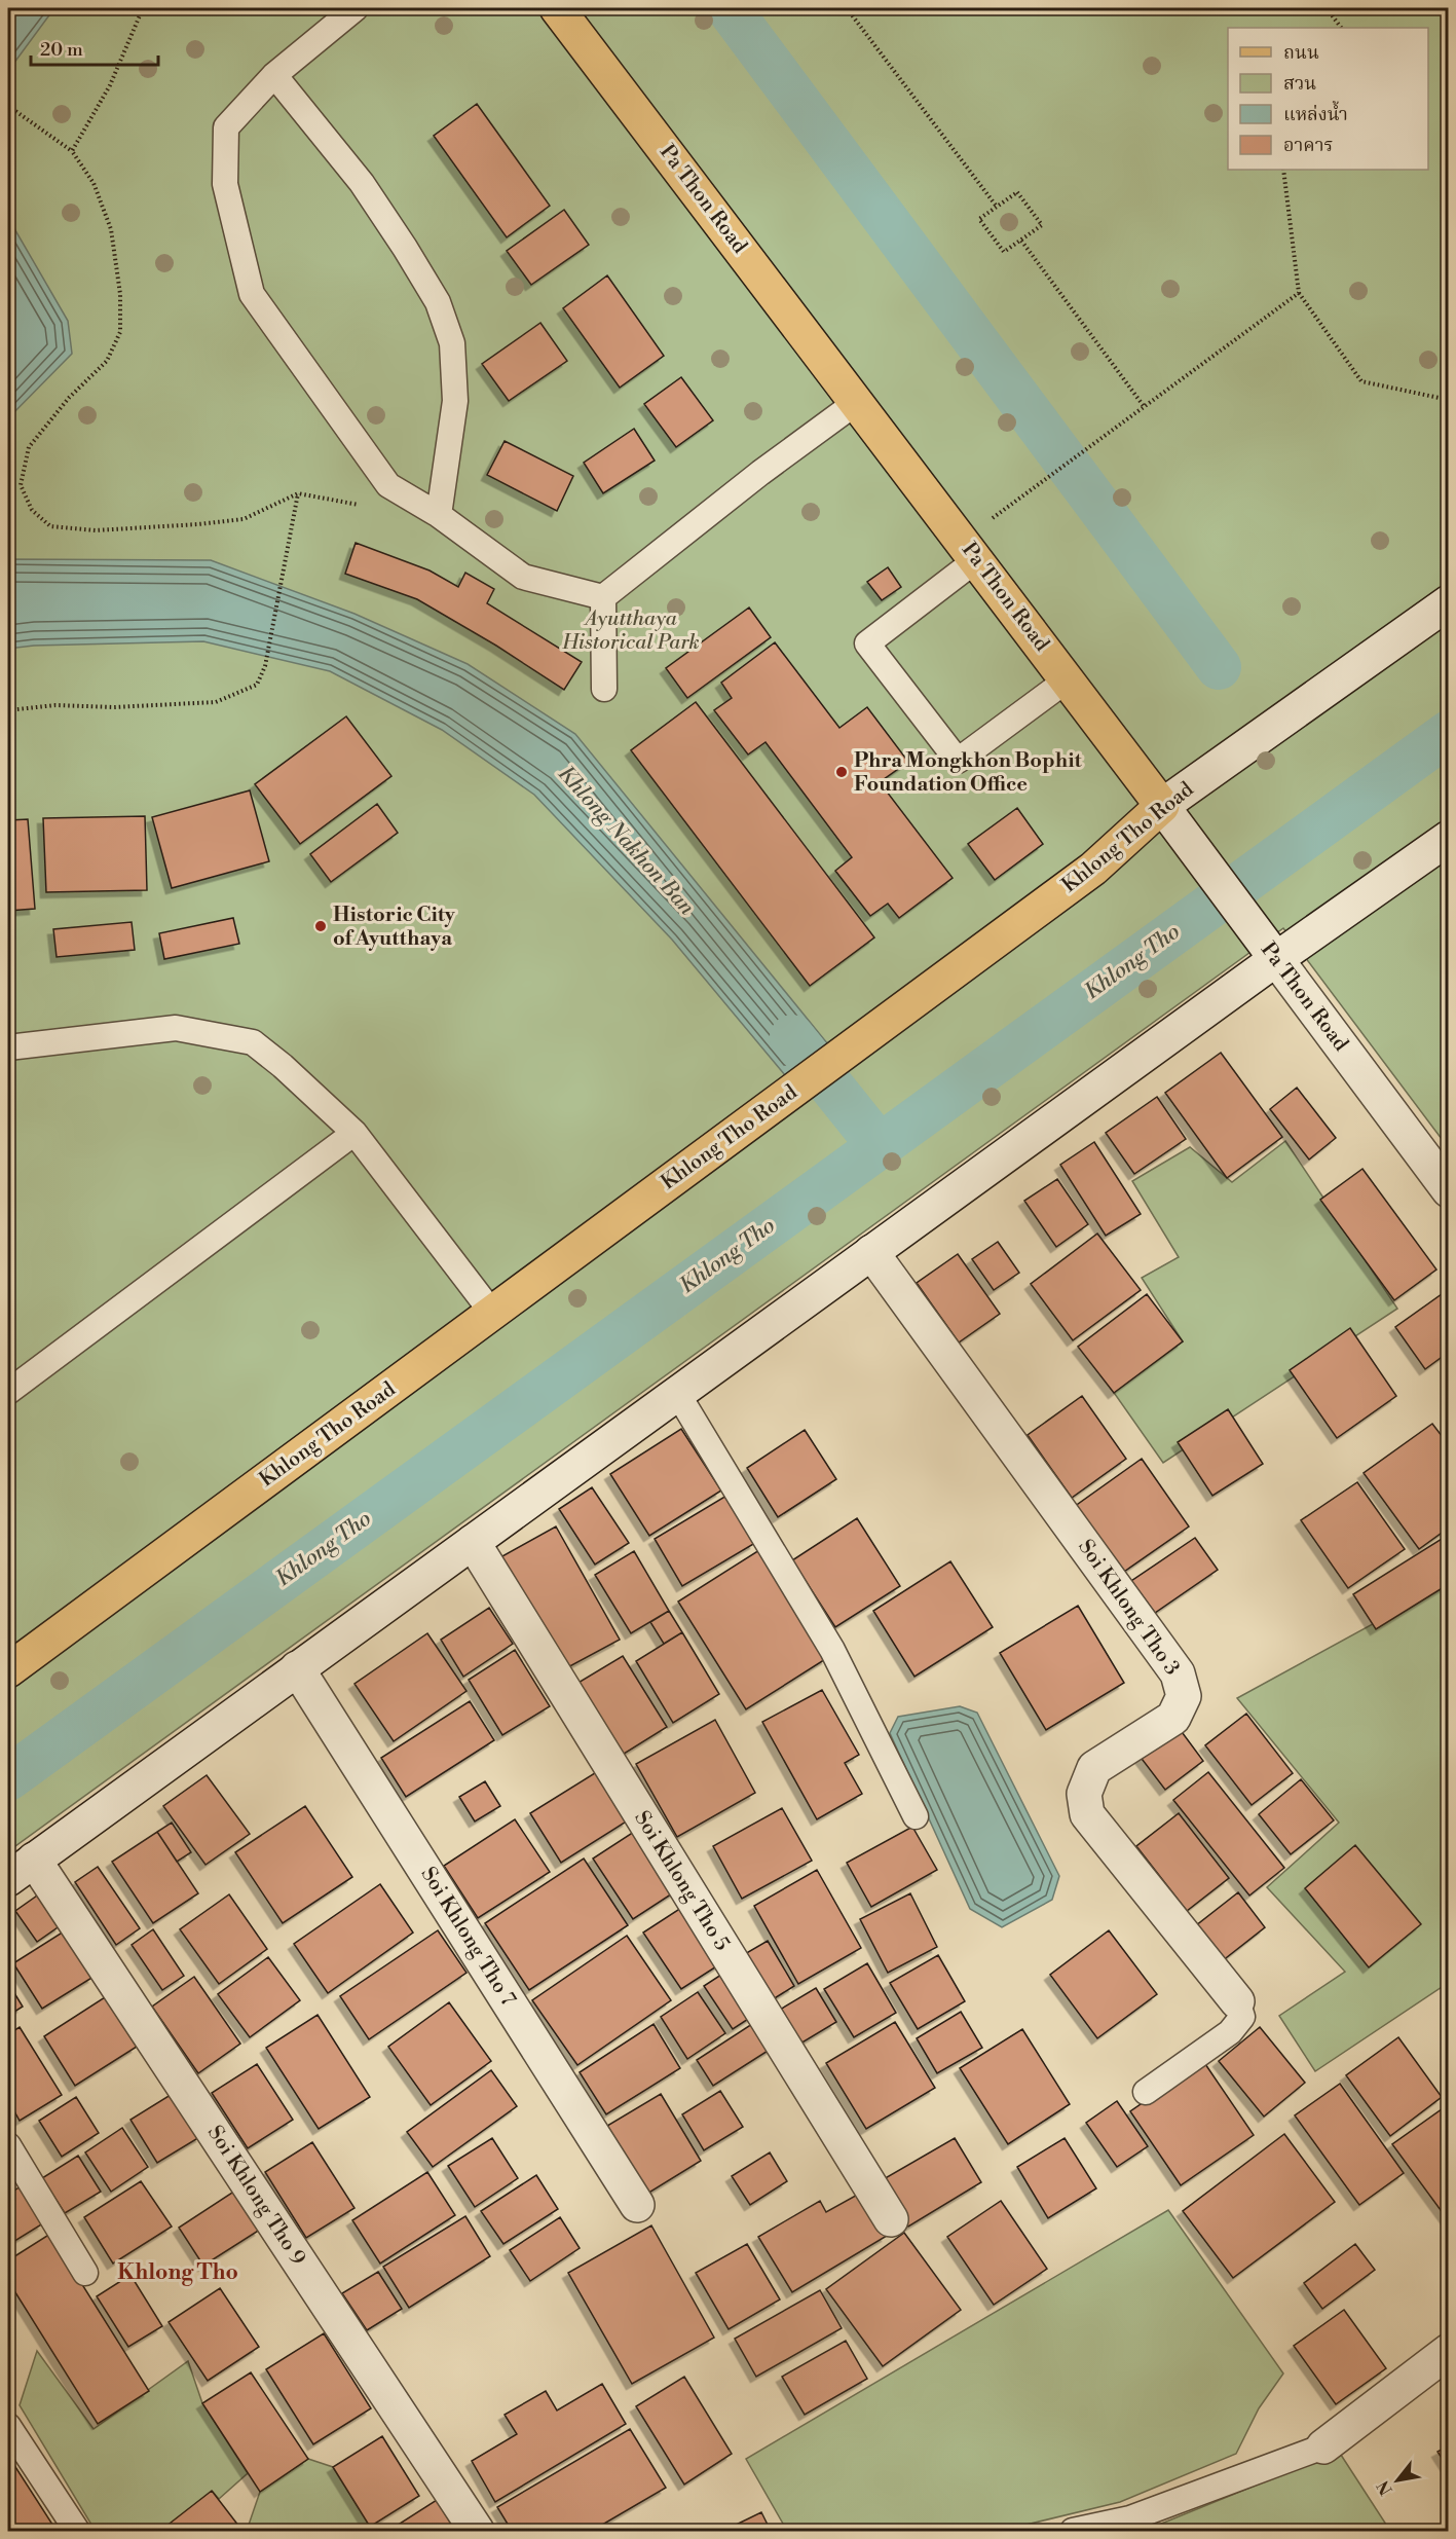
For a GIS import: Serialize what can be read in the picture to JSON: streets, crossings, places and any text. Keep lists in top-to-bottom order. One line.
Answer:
{"streets":{"main road":["Pa Thon Road","Khlong Tho Road"],"street":["Soi Khlong Tho 3","Soi Khlong Tho 5","Soi Khlong Tho 7","Soi Khlong Tho 9"]},"crossings":[["Pa Thon Road","Khlong Tho Road"]],"districts":["Khlong Tho"],"water":["Khlong Nakhon Ban","Khlong Tho"],"parks":["Ayutthaya Historical Park"],"places":["Phra Mongkhon Bophit Foundation Office","Historic City of Ayutthaya"],"legend":["ถนน","สวน","แหล่งน้ำ","อาคาร"],"scale_bar":"20 m","north":"bottom left"}
